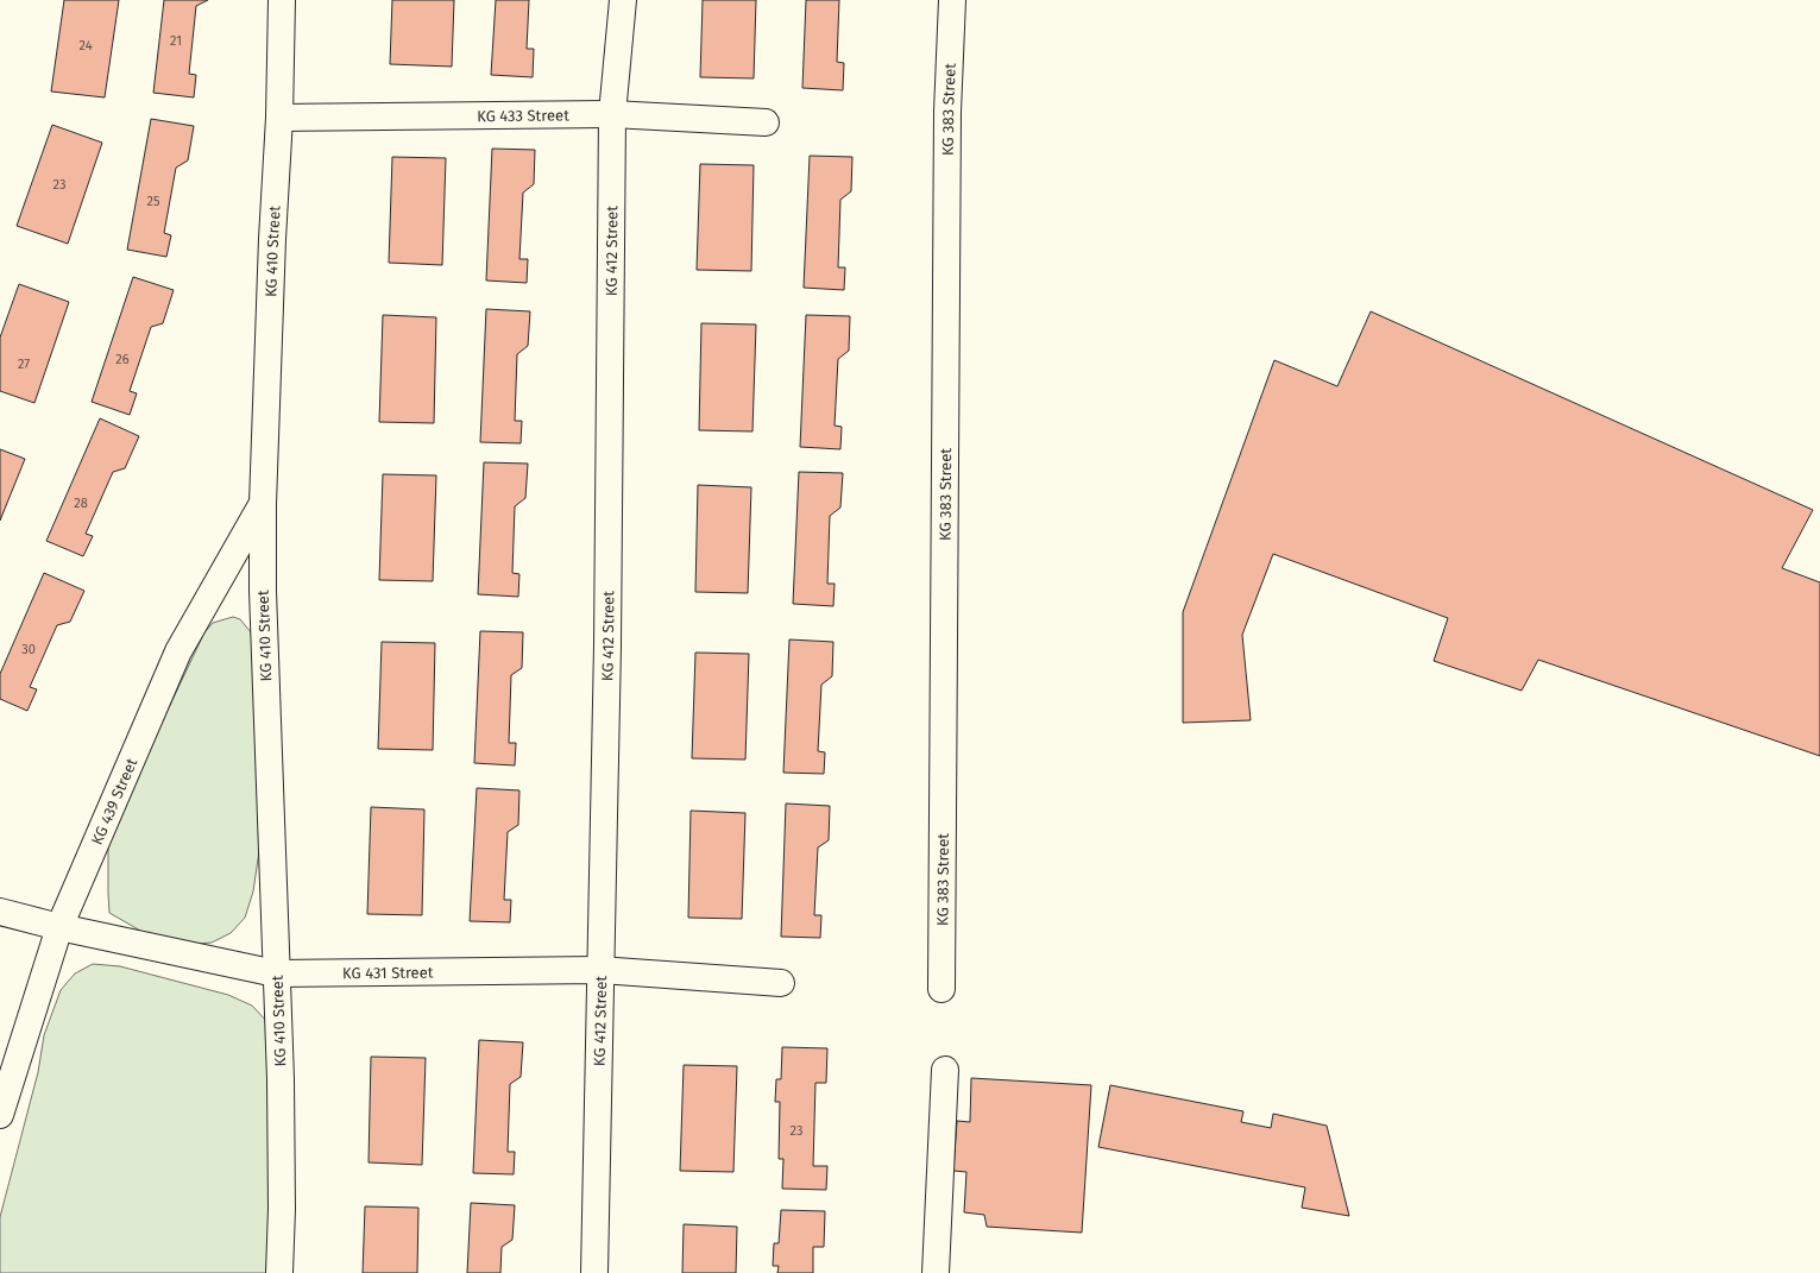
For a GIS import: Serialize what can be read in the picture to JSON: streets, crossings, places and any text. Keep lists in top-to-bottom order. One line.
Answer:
{"streets":{"street":["KG 383 Street","KG 433 Street","KG 412 Street","KG 410 Street","KG 439 Street","KG 431 Street"]},"crossings":[["KG 433 Street","KG 412 Street"],["KG 433 Street","KG 410 Street"],["KG 412 Street","KG 431 Street"],["KG 410 Street","KG 439 Street"],["KG 410 Street","KG 431 Street"],["KG 439 Street","KG 431 Street"]],"house_numbers":["21","24","23","25","26","27","28","30","23"]}
